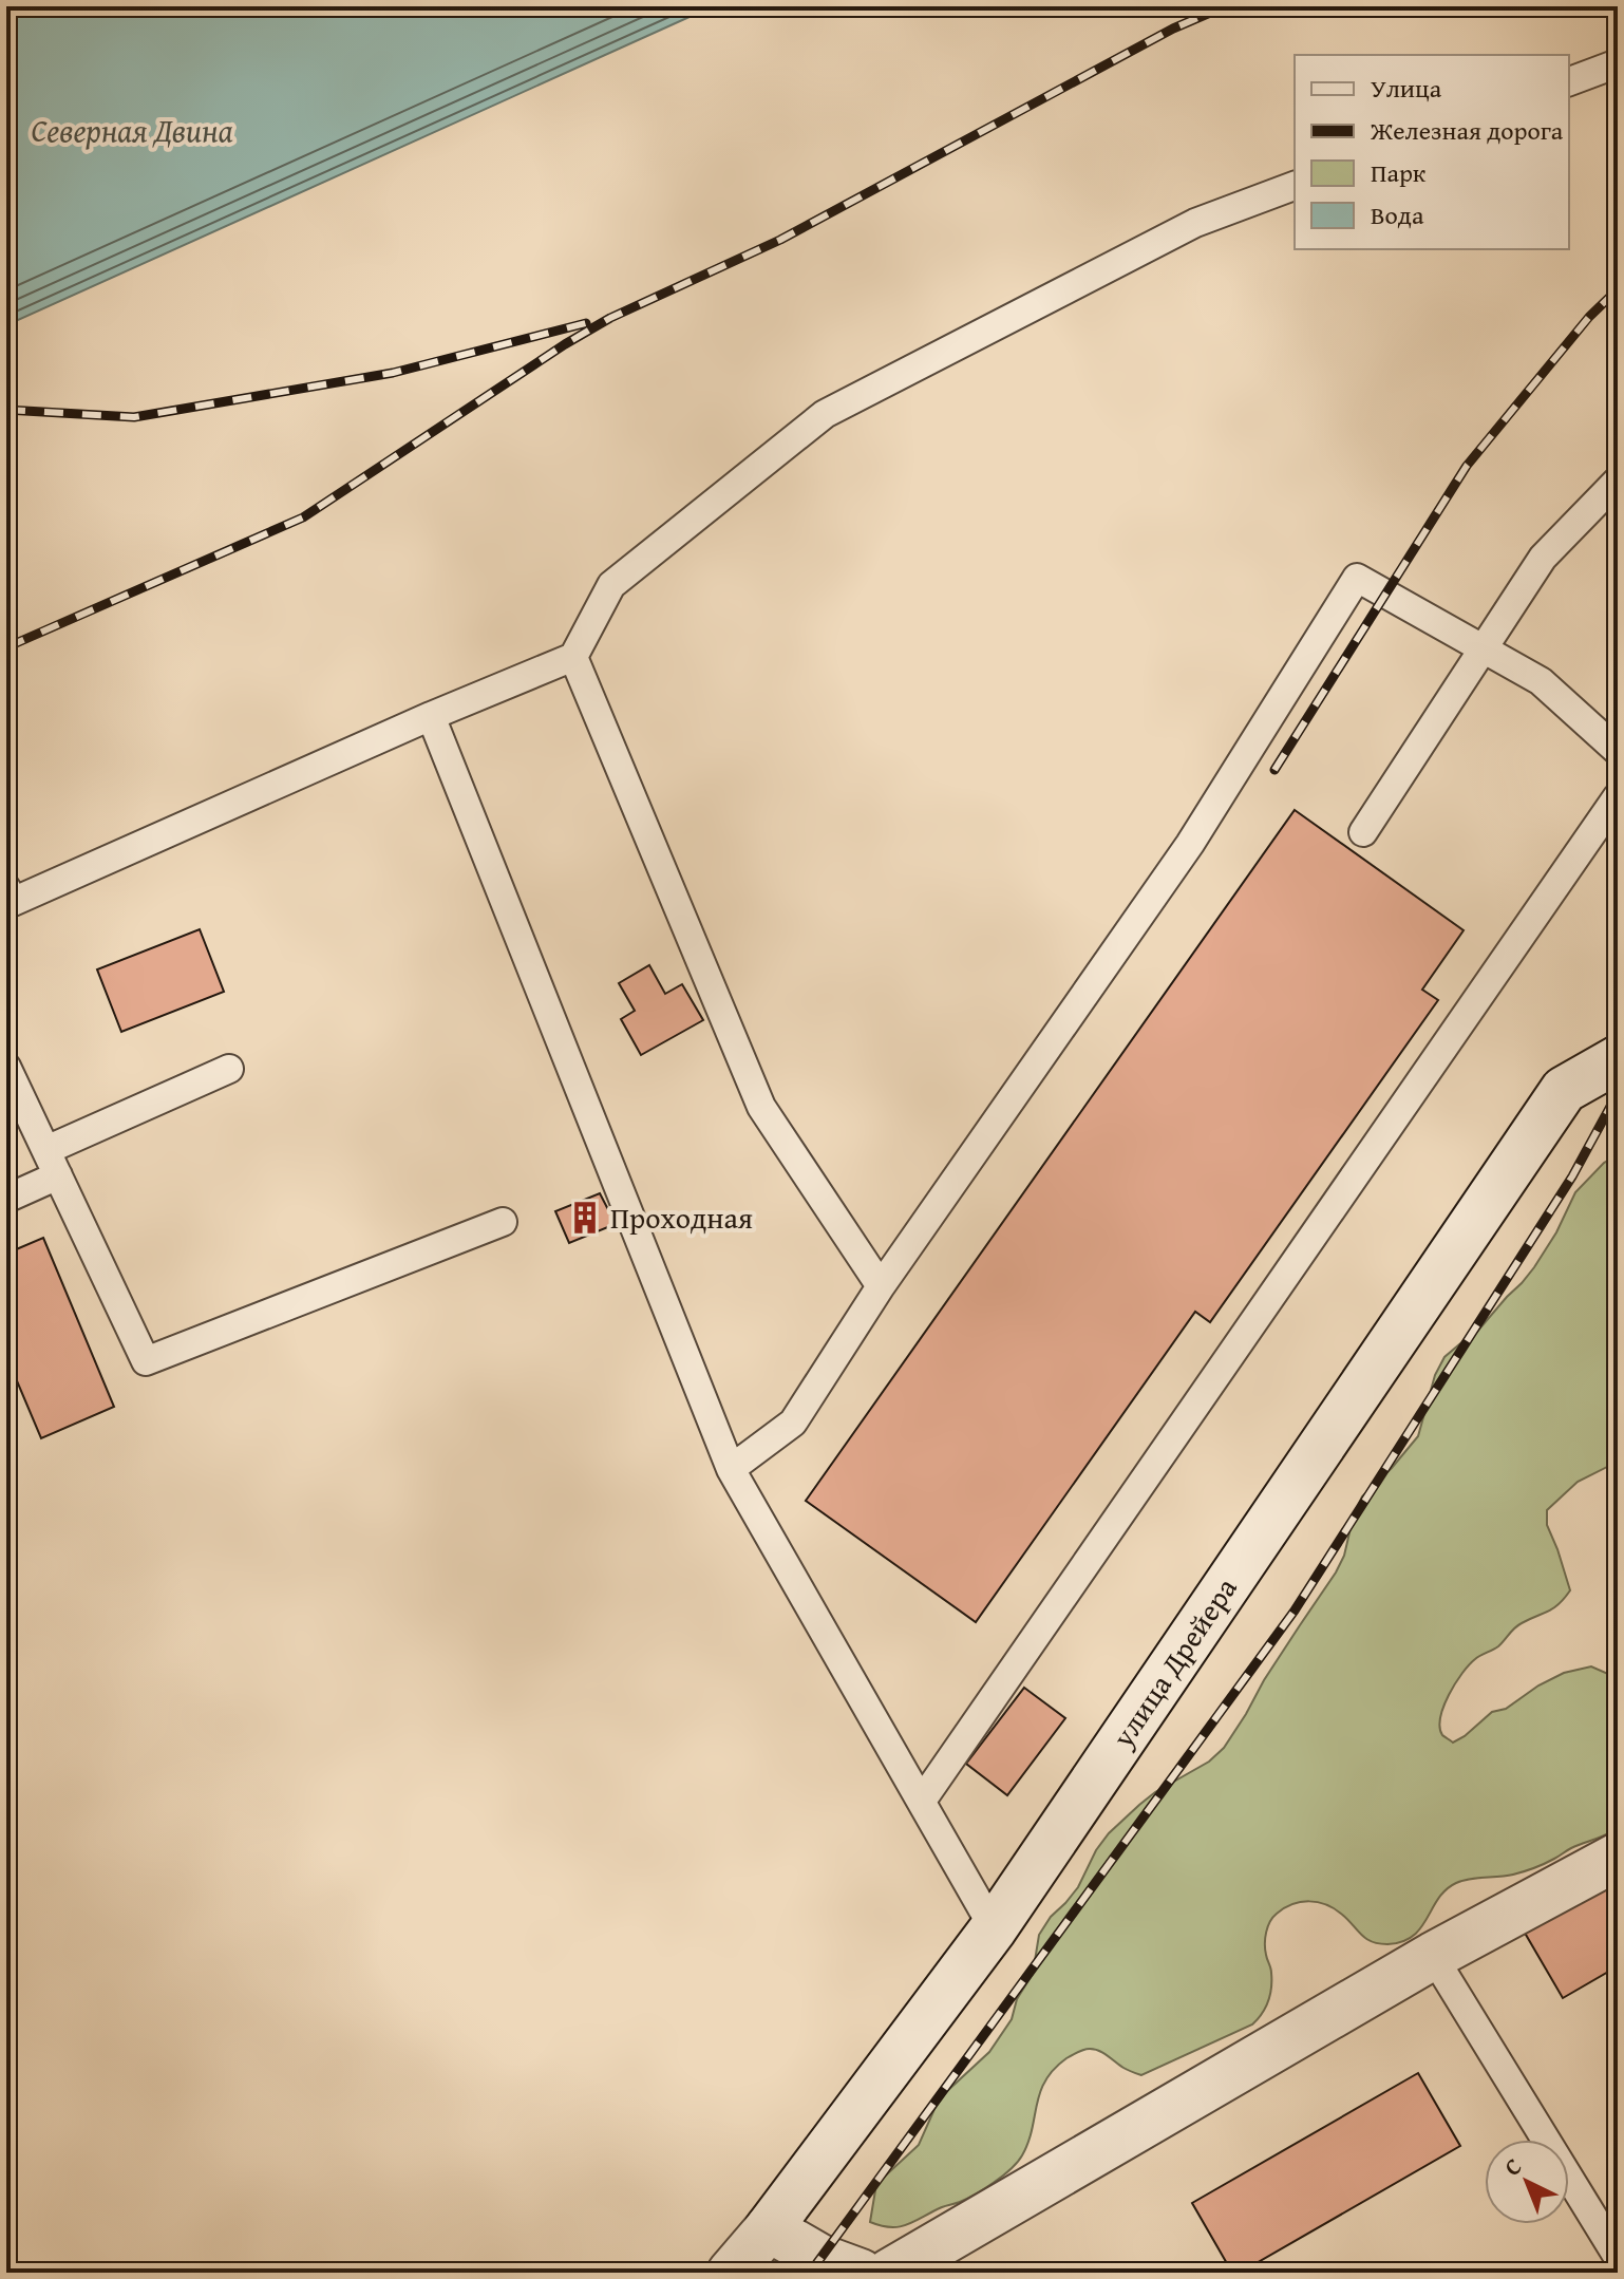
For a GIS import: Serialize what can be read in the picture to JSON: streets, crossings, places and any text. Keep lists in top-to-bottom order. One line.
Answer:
{"streets":{"street":["улица Дрейера"]},"water":["Северная Двина"],"places":{"building":["Проходная"]},"legend":["Улица","Железная дорога","Парк","Вода"],"north":"top left"}
